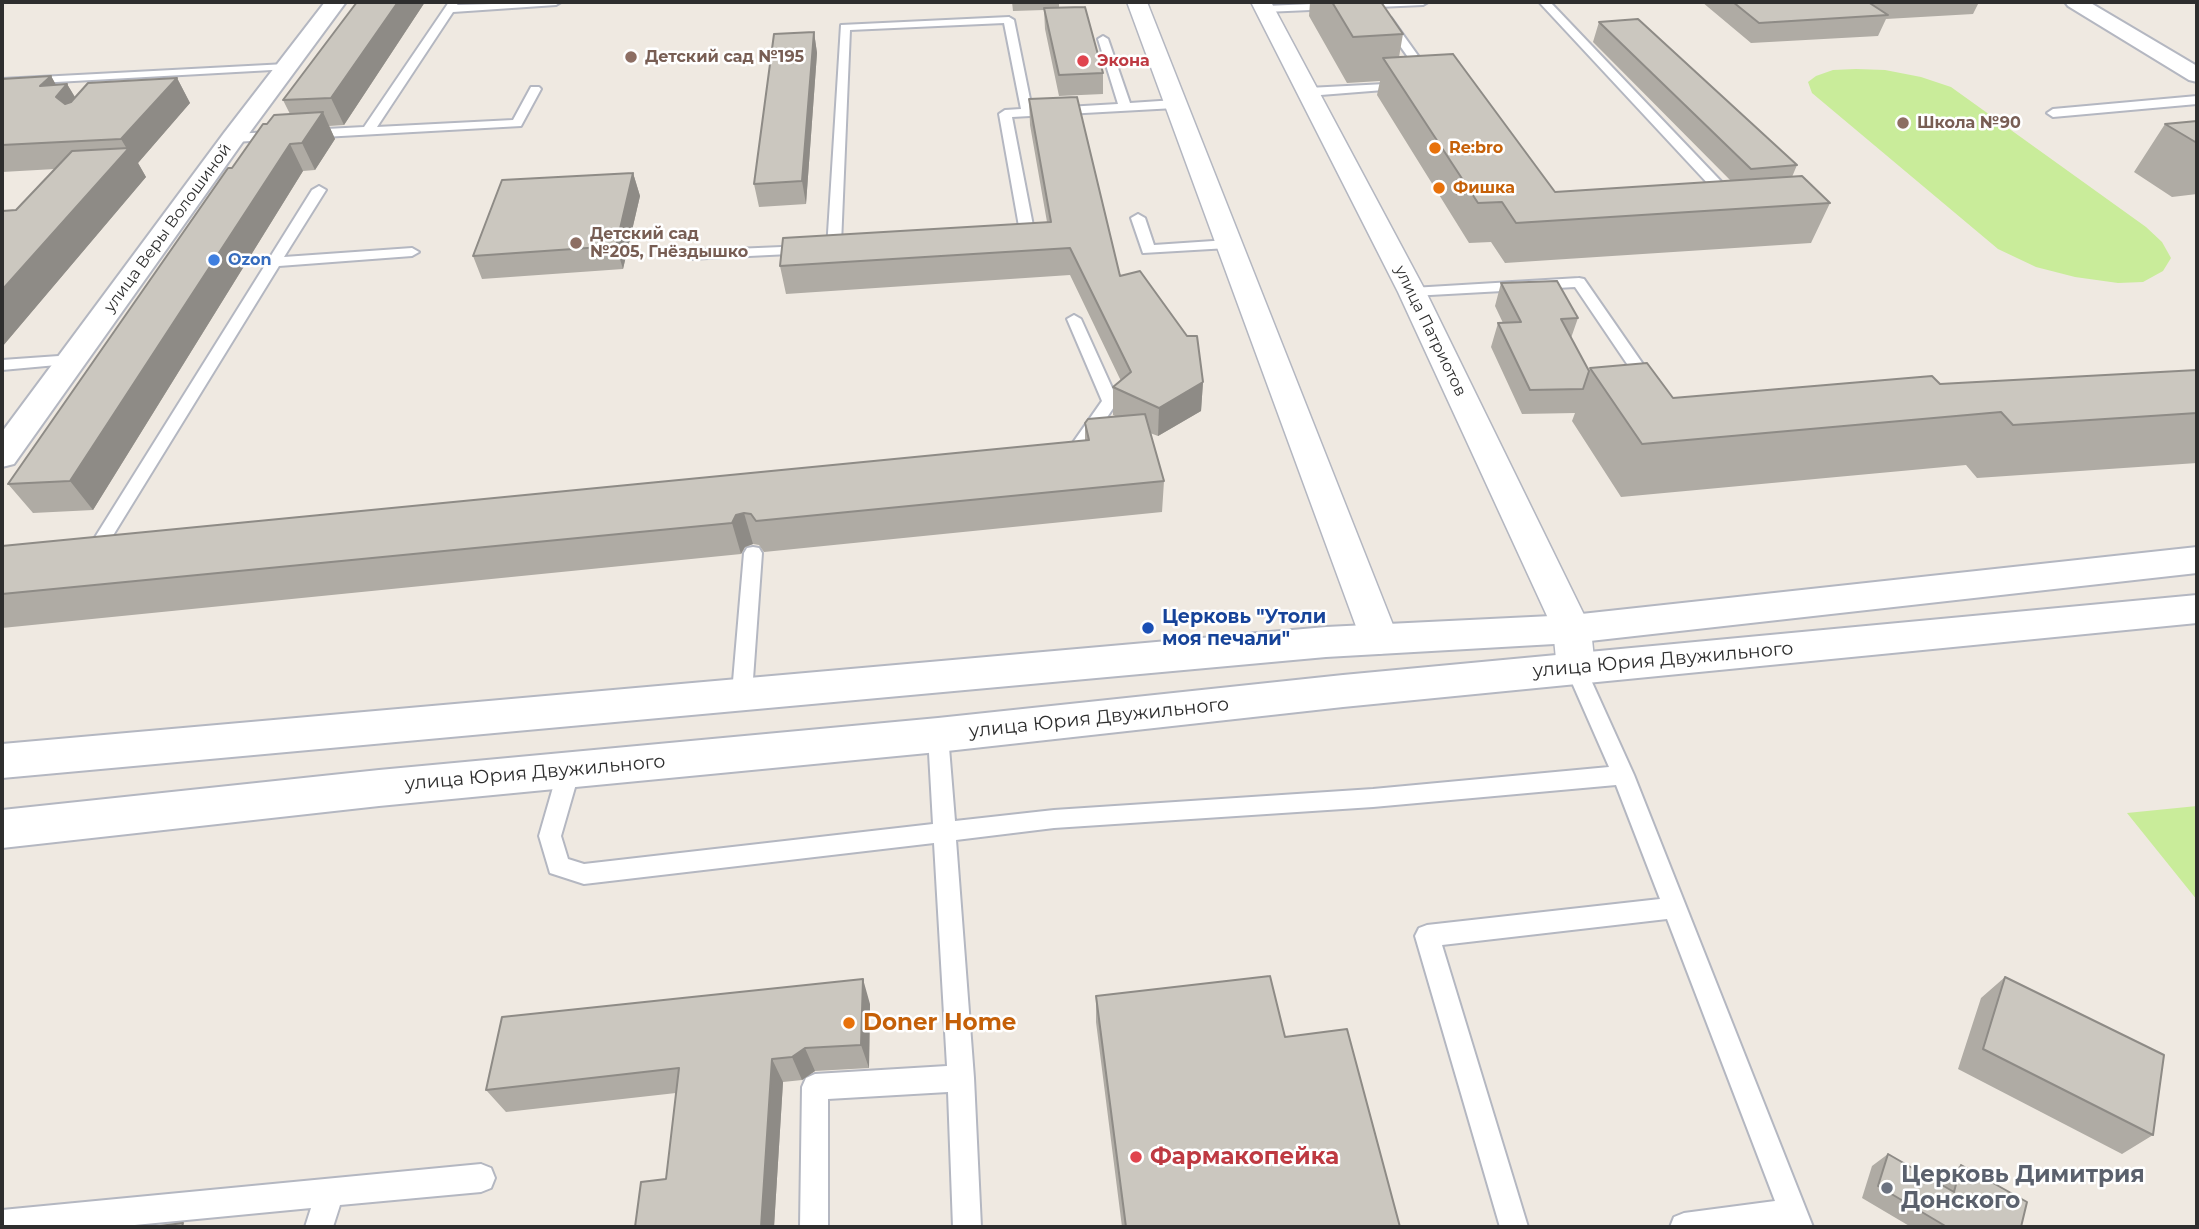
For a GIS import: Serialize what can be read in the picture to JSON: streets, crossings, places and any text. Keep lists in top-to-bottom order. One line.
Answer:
{"streets":{"street":["улица Веры Волошиной","улица Патриотов","улица Юрия Двужильного"]},"crossings":[["улица Патриотов","улица Юрия Двужильного"]],"places":["Детский сад №195","Экона","Школа №90","Re:bro","Фишка","Детский сад №205, Гнёздышко","Ozon","Церковь \"Утоли моя печали\"","Doner Home","Фармакопейка","Церковь Димитрия Донского"]}
